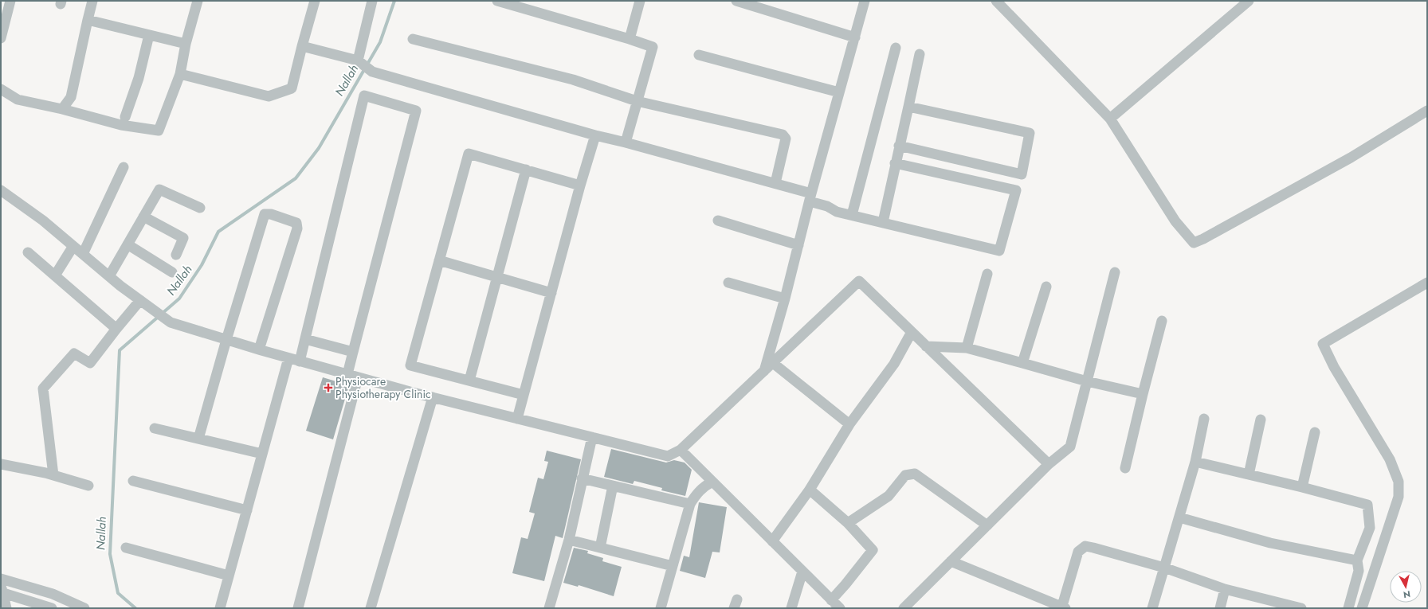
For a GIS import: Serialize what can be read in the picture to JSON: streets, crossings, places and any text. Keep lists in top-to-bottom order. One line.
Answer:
{"water":["Nallah"],"places":{"health":["Physiocare Physiotherapy Clinic"]},"north":"bottom"}
